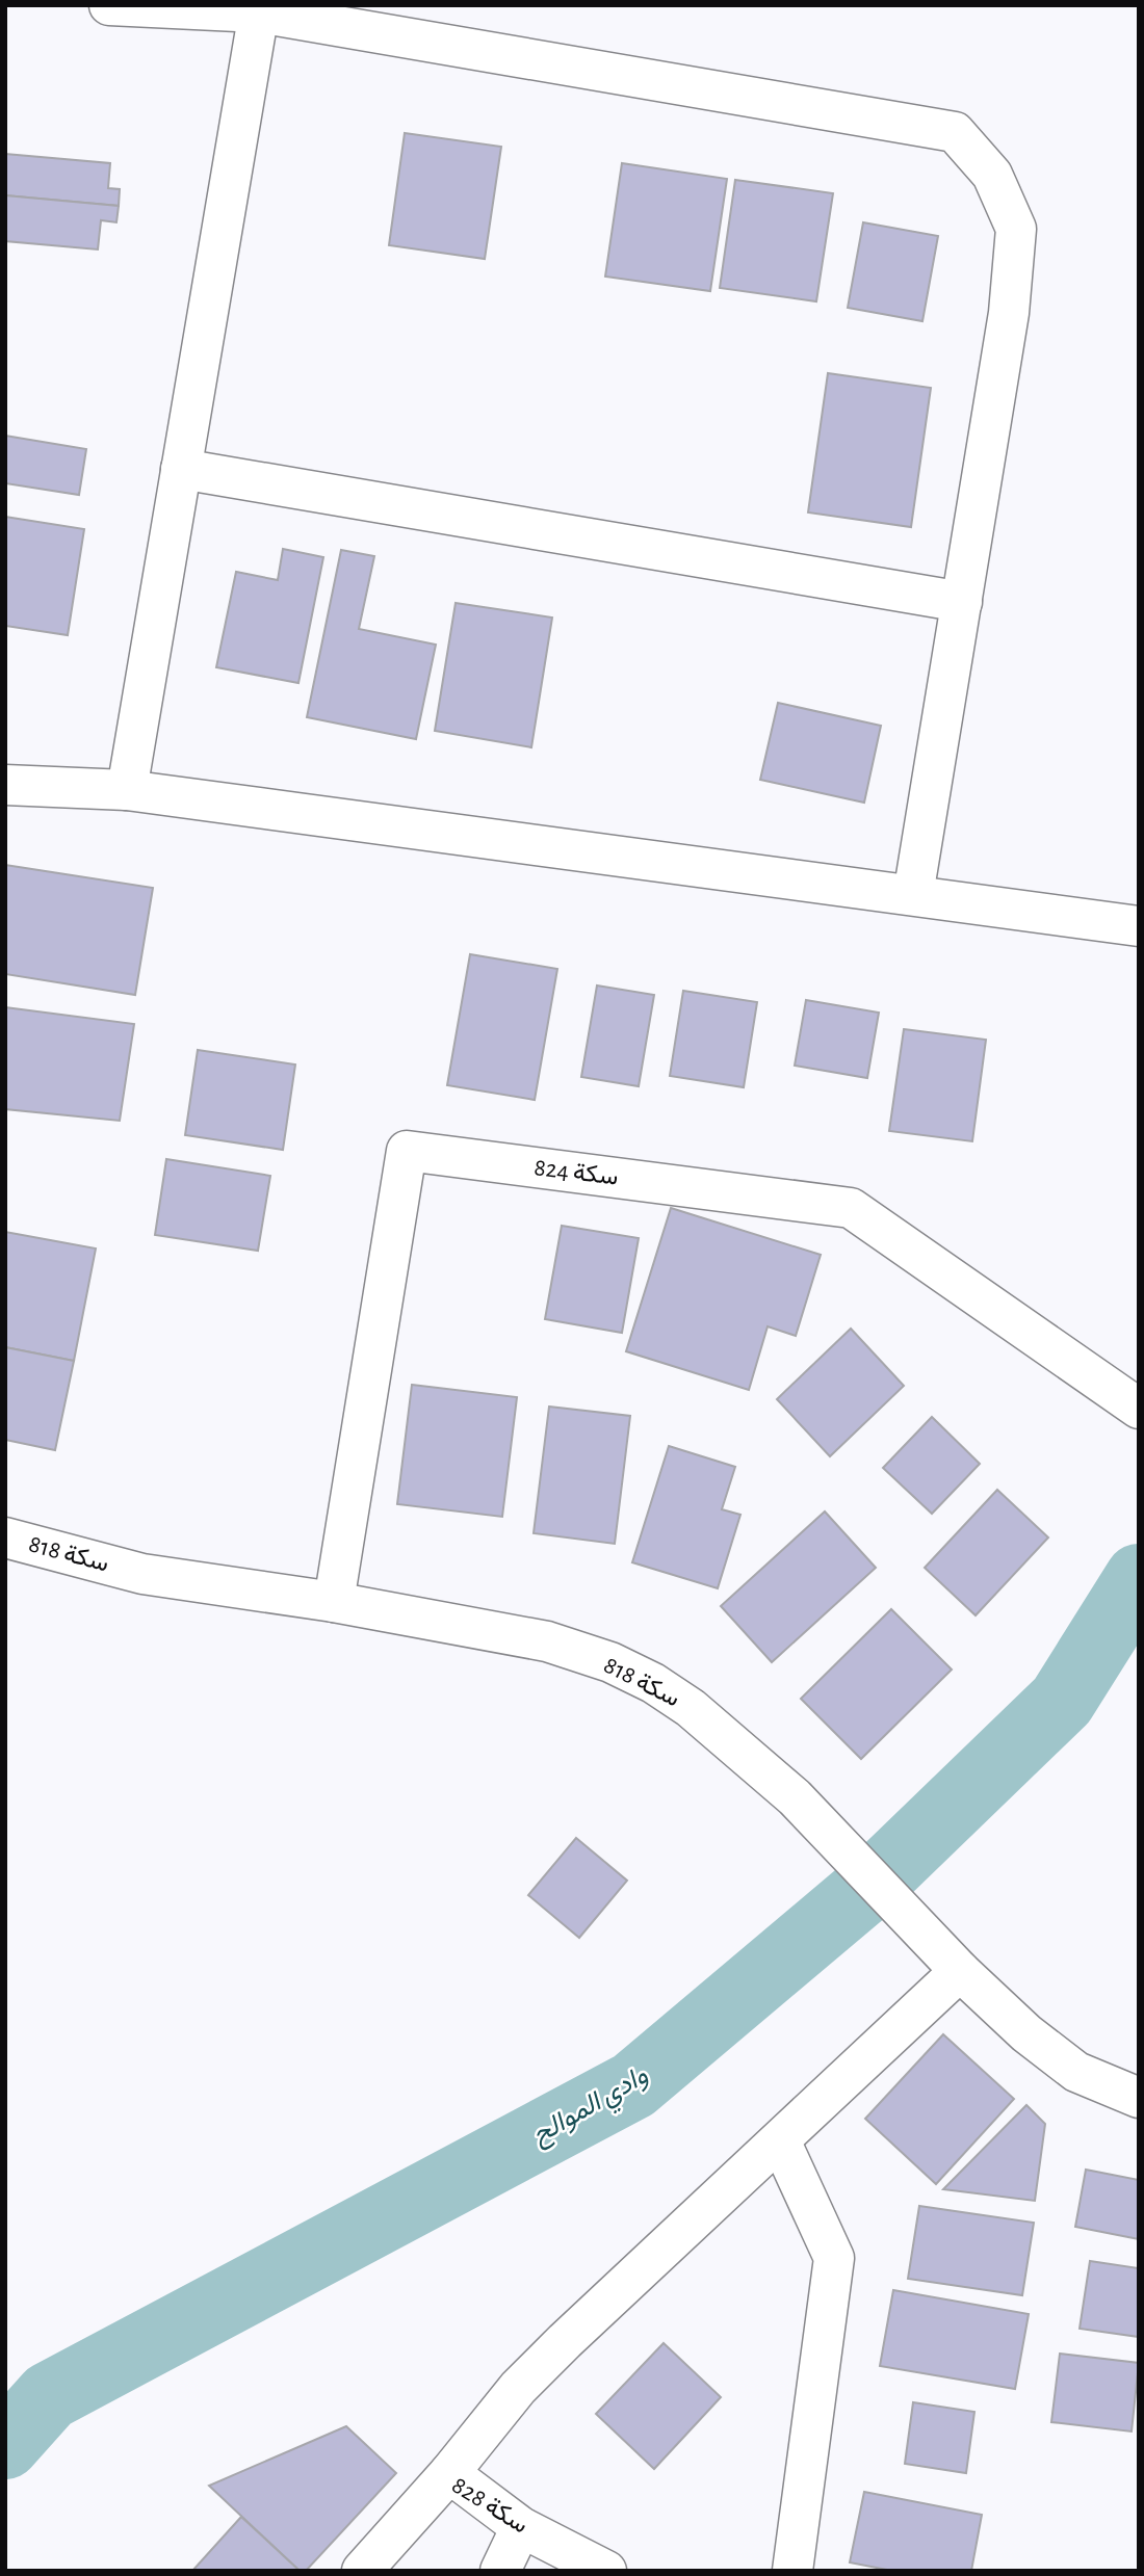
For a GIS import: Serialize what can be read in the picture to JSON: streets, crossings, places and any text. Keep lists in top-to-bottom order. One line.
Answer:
{"streets":{"street":["سكة 824","سكة 818","سكة 828"]},"crossings":[["سكة 824","سكة 818"]],"water":["وادي الموالح"]}
